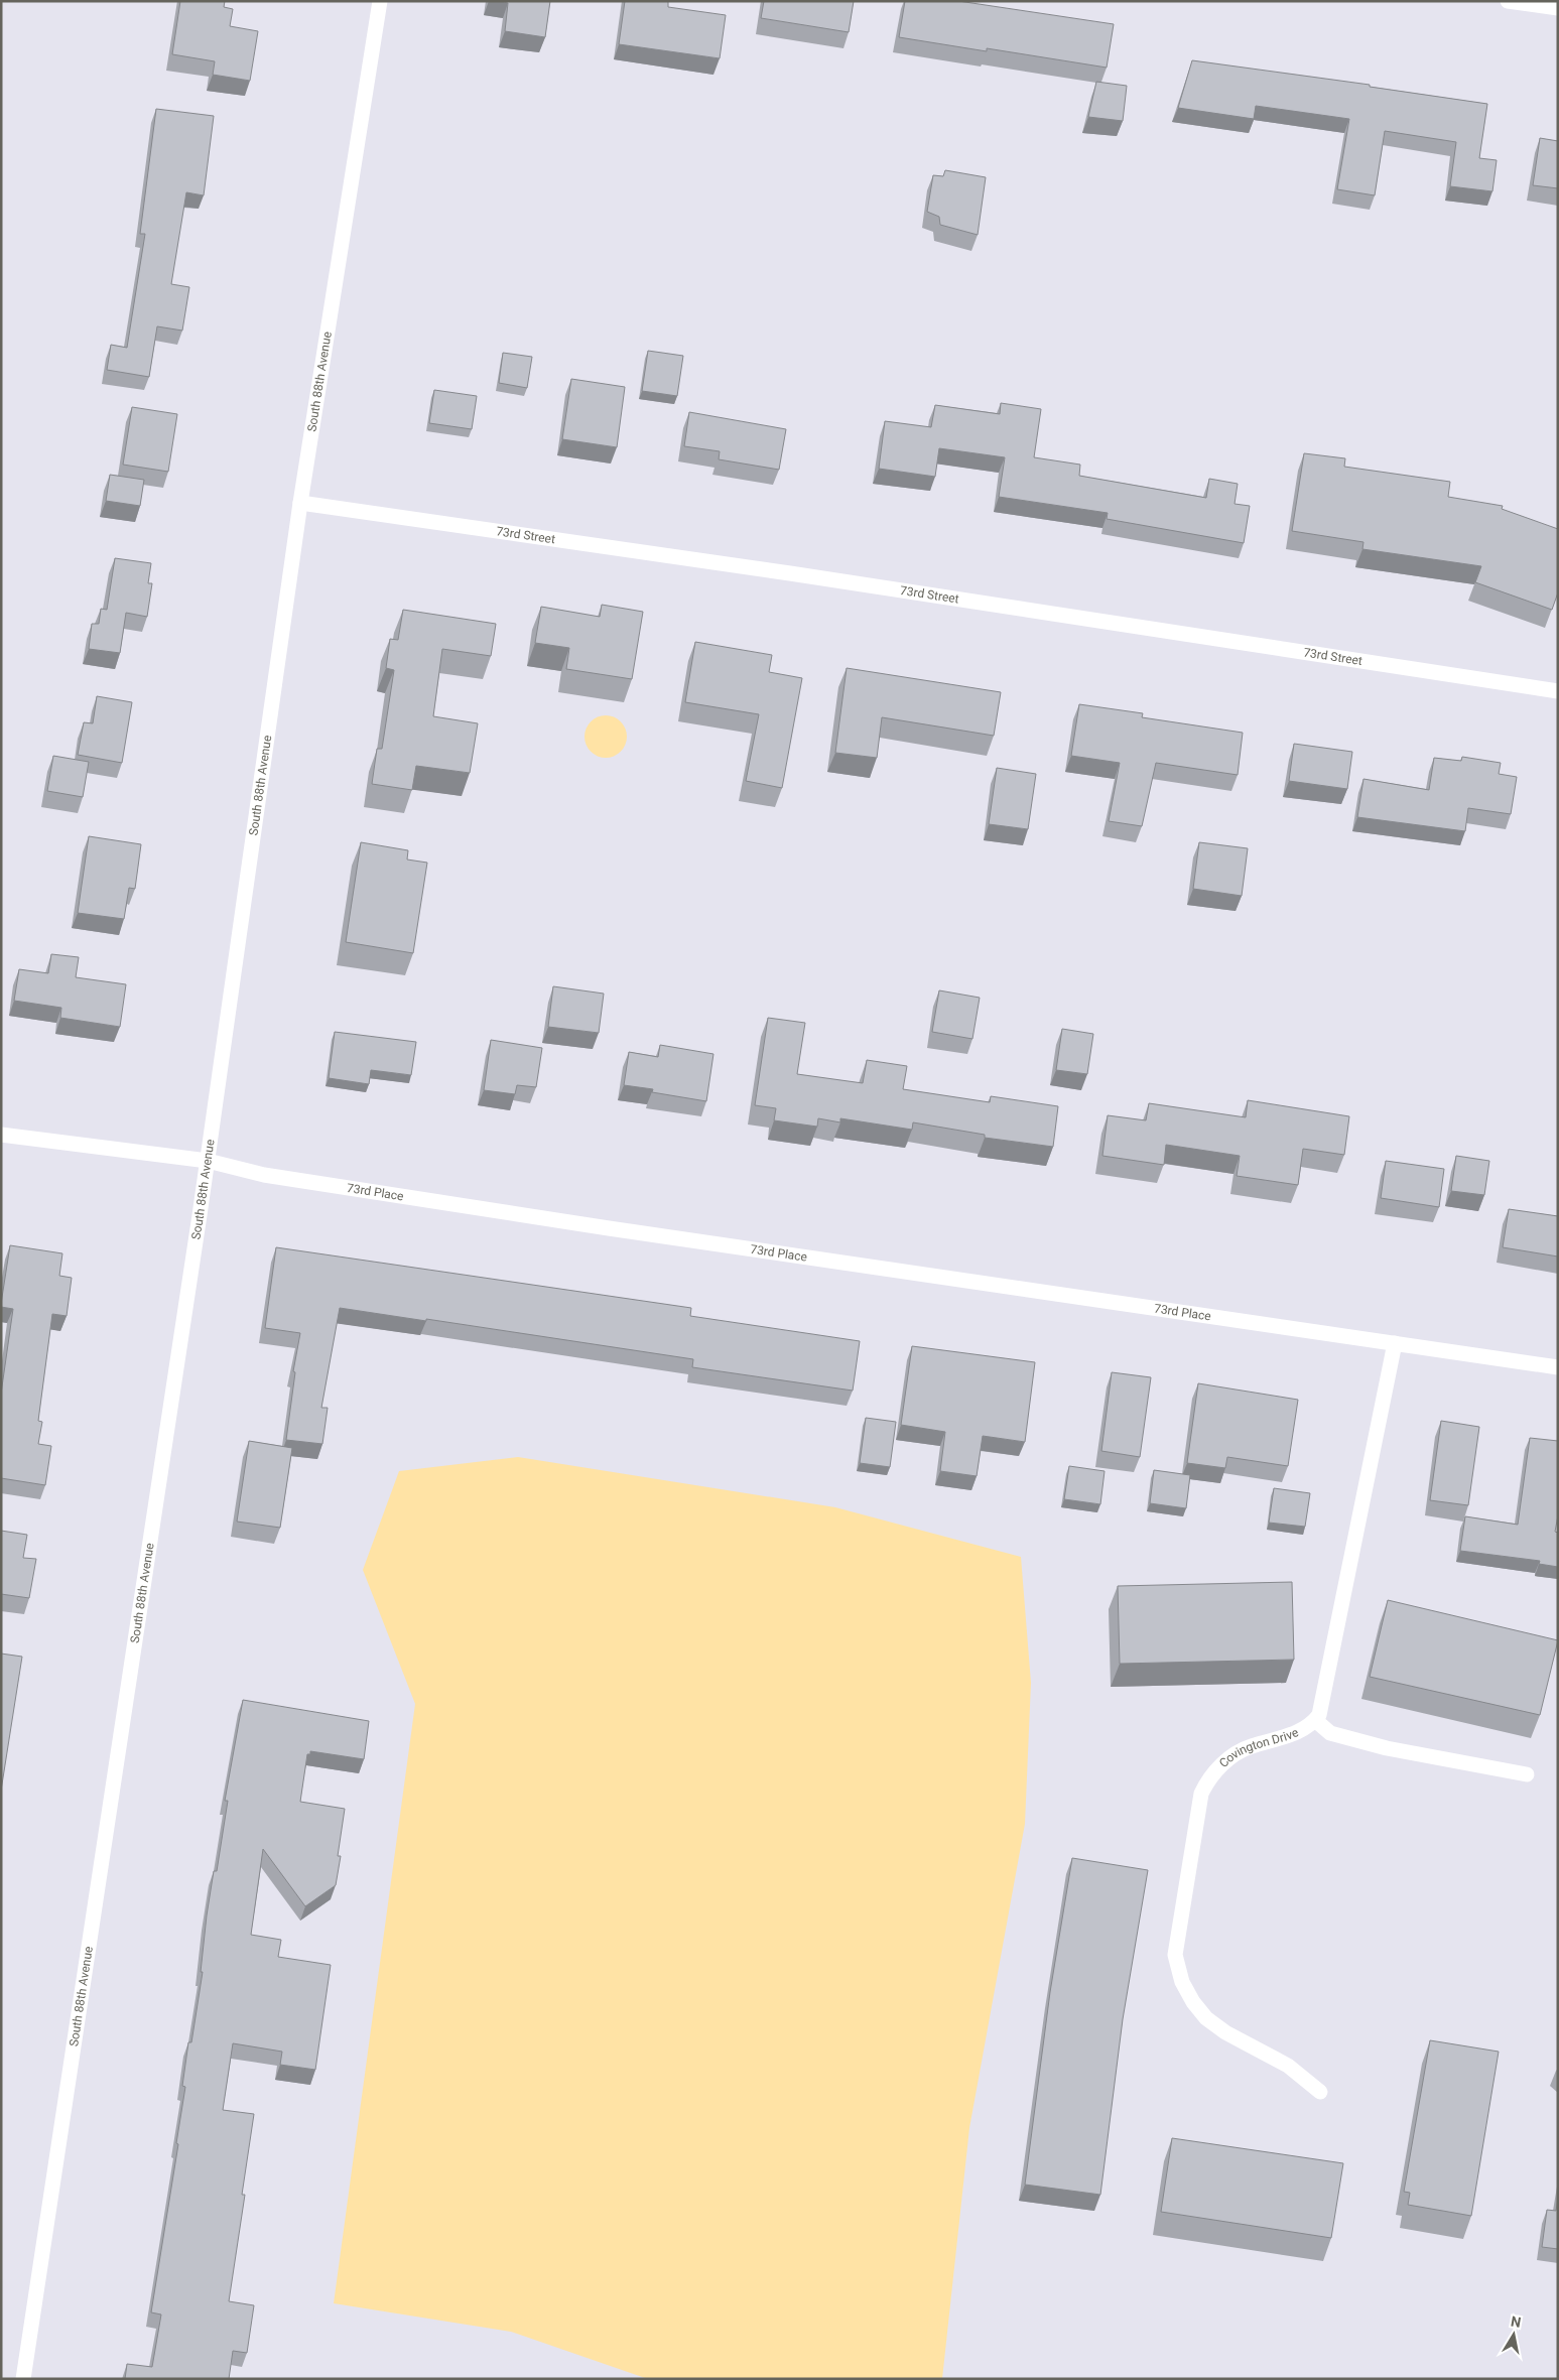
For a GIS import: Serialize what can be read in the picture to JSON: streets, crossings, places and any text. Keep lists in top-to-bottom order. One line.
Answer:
{"streets":{"street":["South 88th Avenue","73rd Street","73rd Place","Covington Drive"]},"crossings":[["South 88th Avenue","73rd Street"],["South 88th Avenue","73rd Place"]],"north":"top"}
